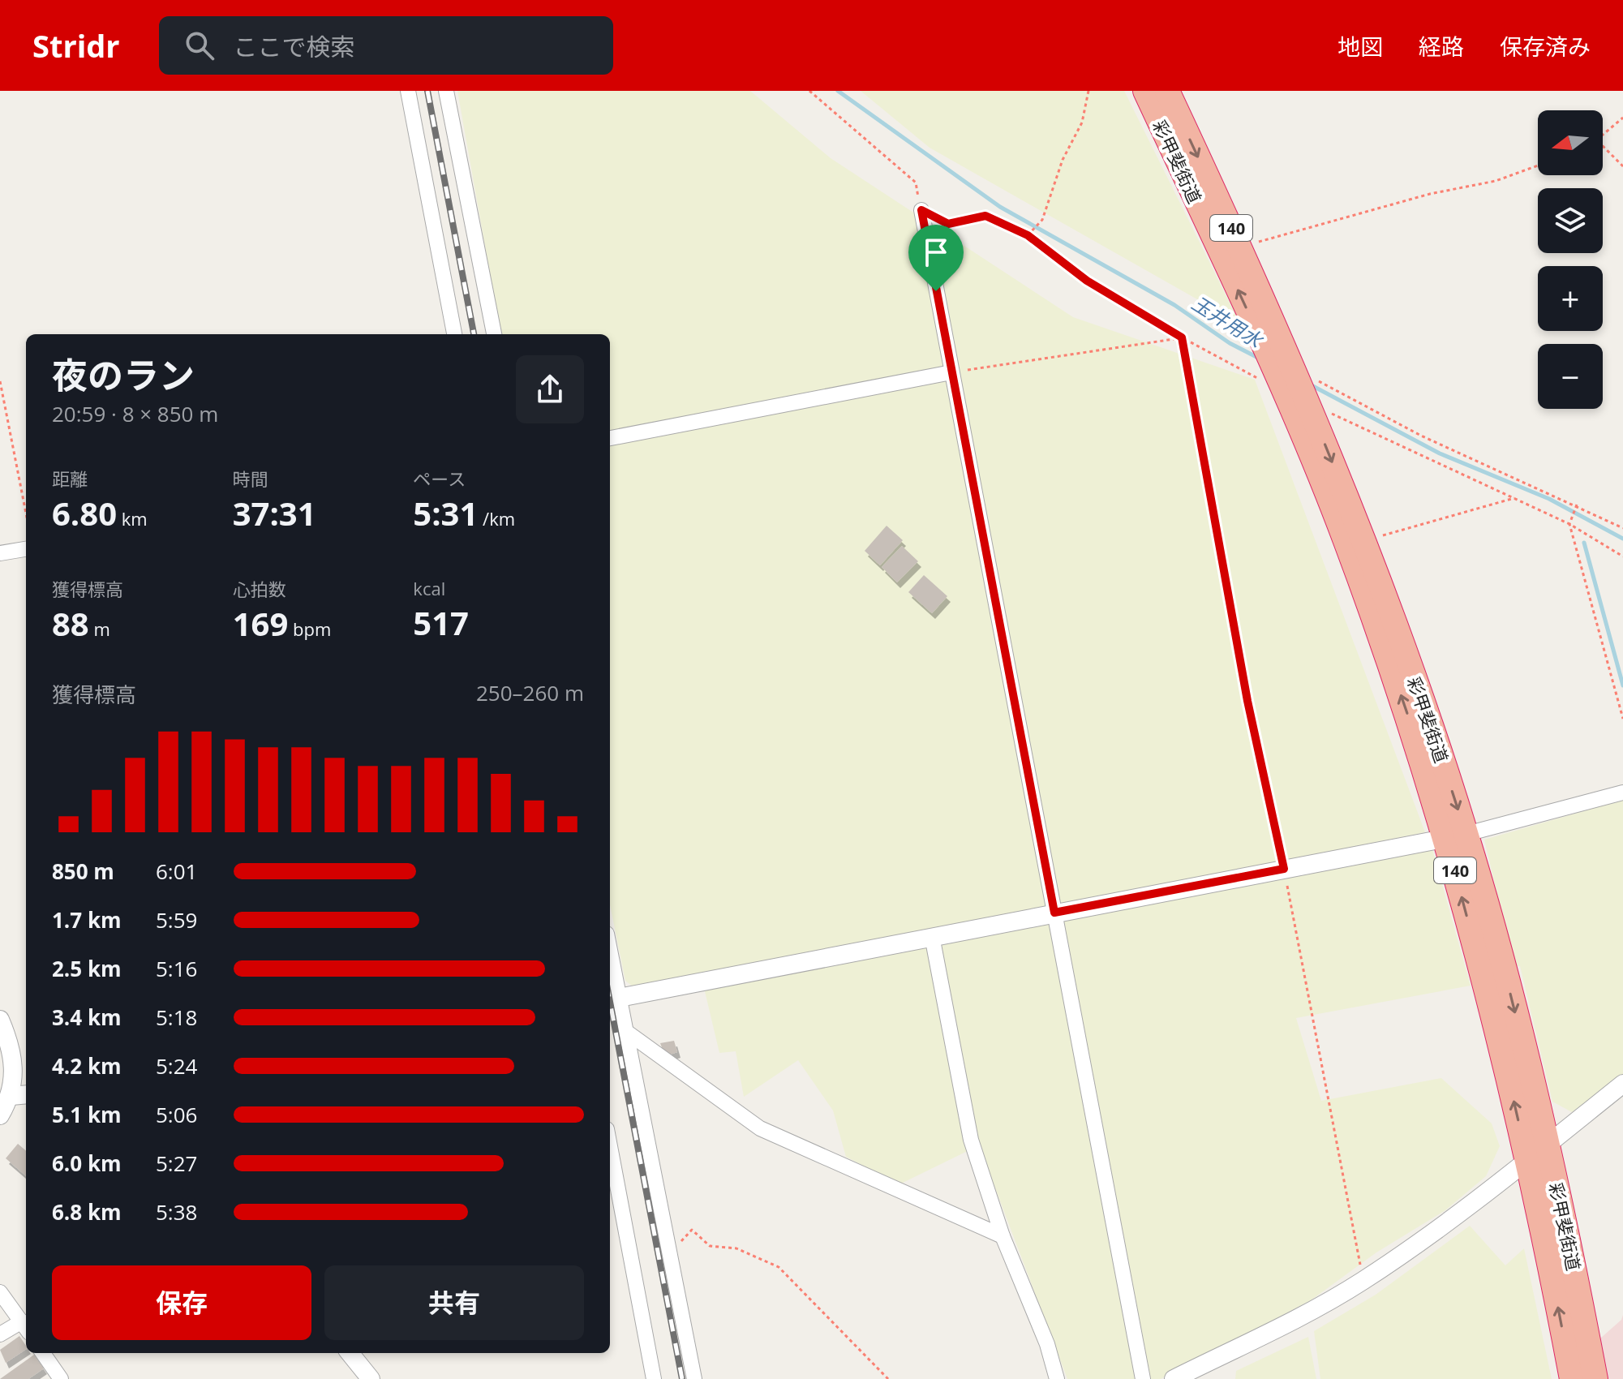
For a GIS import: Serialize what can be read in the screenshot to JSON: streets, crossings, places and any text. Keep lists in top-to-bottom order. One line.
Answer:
{"streets":{"highway":["彩甲斐街道","140"]},"water":["玉井用水"],"north":"left","page":{"header":"Stridr","search":"ここで検索","nav":["地図","経路","保存済み"],"map_buttons":["+","−"],"heading":["夜のラン","20:59 · 8 × 850 m"],"stats":[["距離","6.80 km"],["時間","37:31"],["ペース","5:31 /km"],["獲得標高","88 m"],["心拍数","169 bpm"],["kcal","517"]],"chart":["獲得標高","250–260 m"],"list":[{"name":"850 m","note":"6:01"},{"name":"1.7 km","note":"5:59"},{"name":"2.5 km","note":"5:16"},{"name":"3.4 km","note":"5:18"},{"name":"4.2 km","note":"5:24"},{"name":"5.1 km","note":"5:06"},{"name":"6.0 km","note":"5:27"},{"name":"6.8 km","note":"5:38"}],"buttons":["保存","共有"]}}
